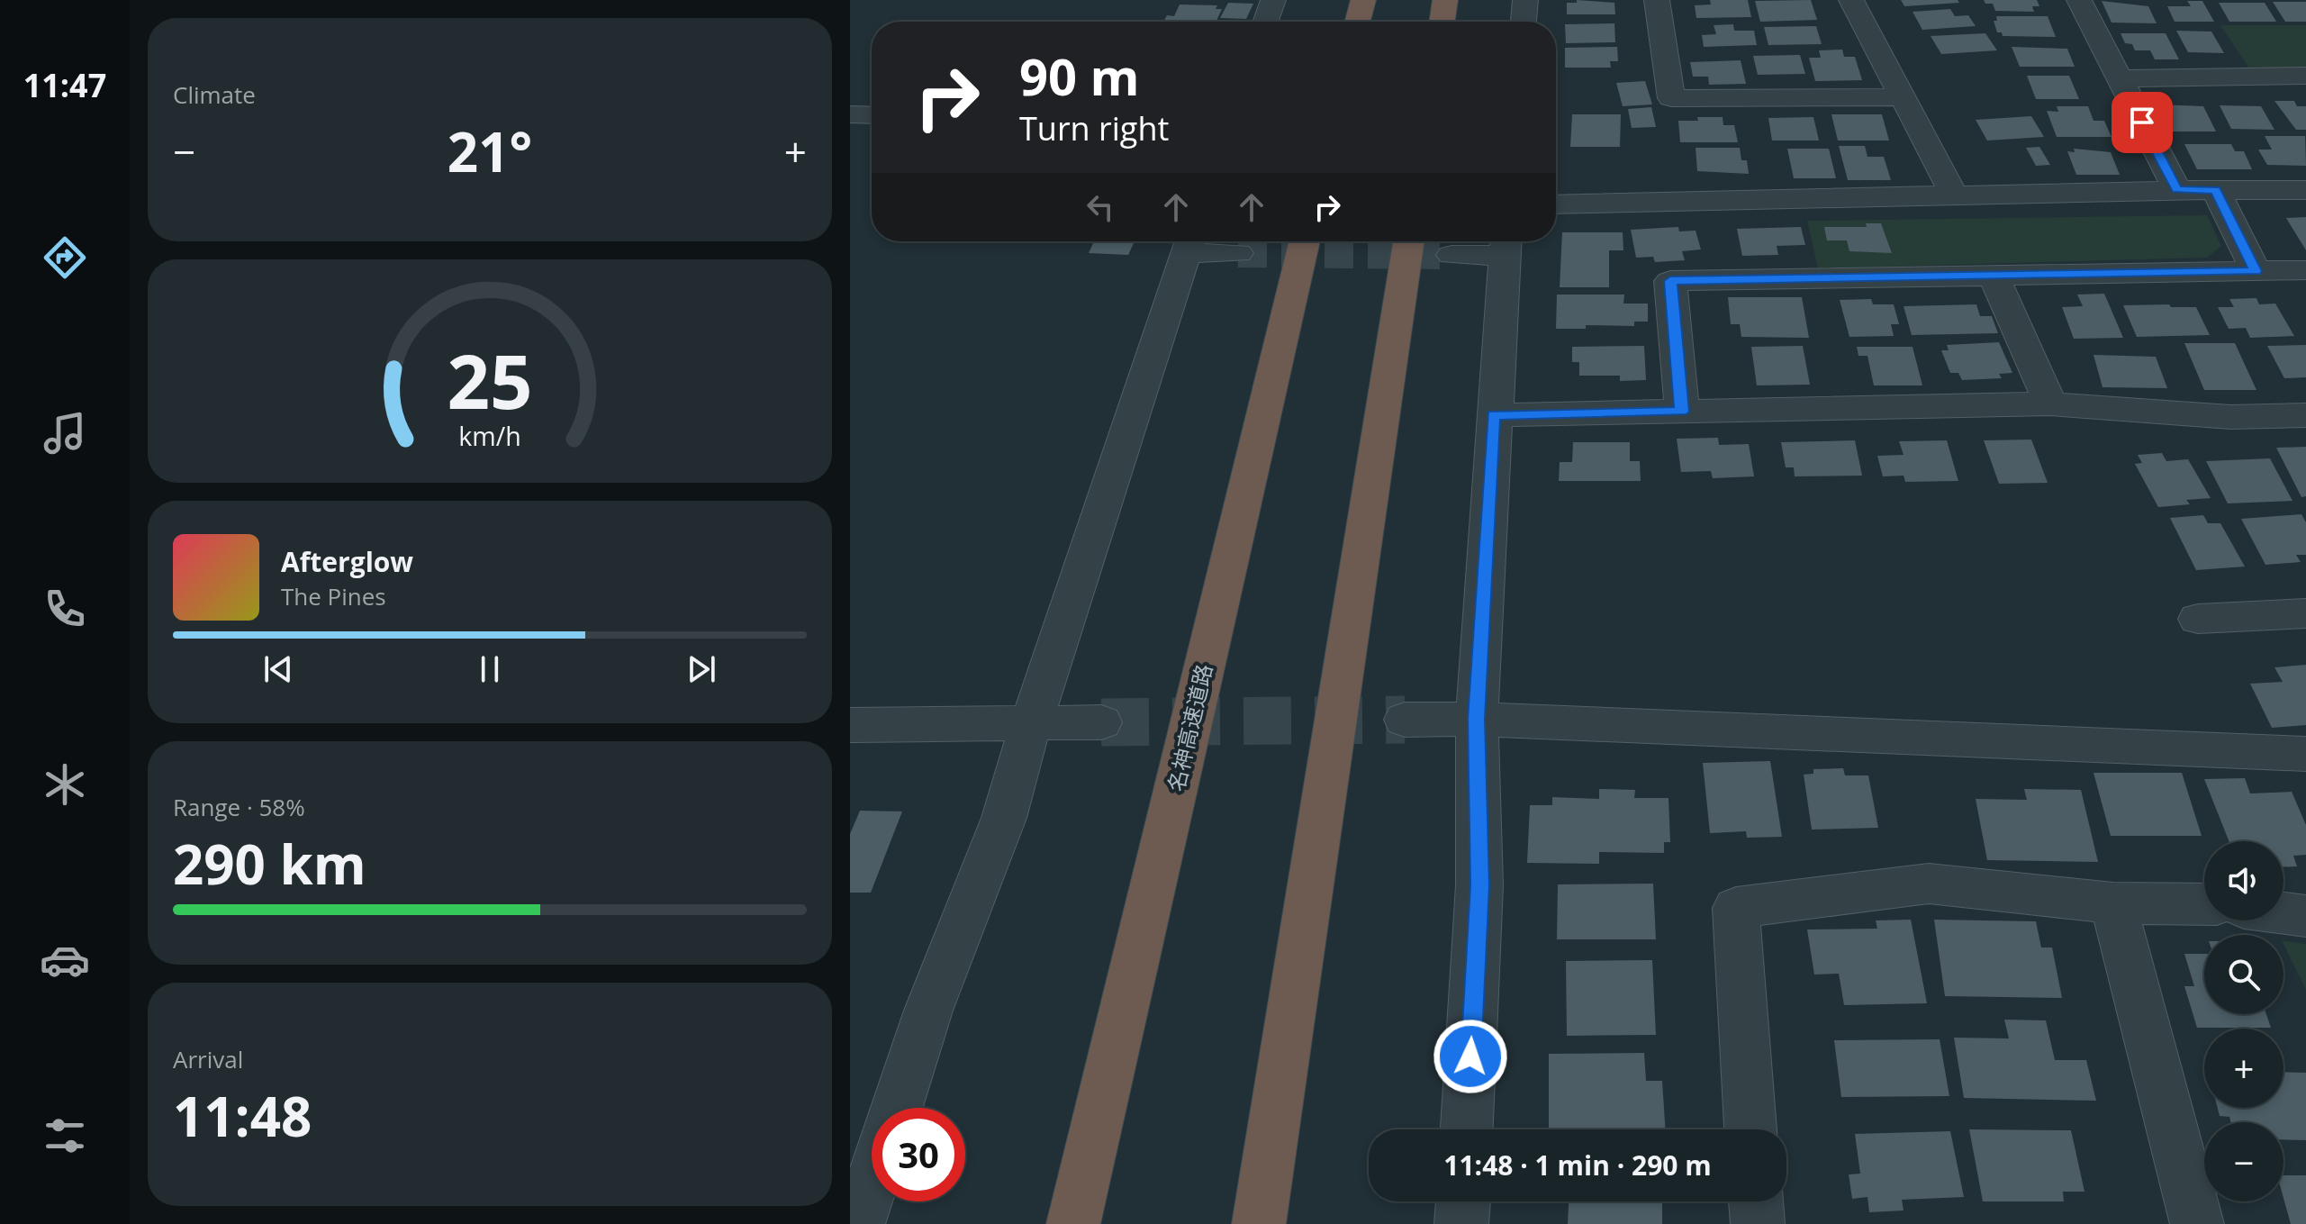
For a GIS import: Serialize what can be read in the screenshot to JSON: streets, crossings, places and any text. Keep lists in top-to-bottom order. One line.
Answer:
{"streets":{"highway":["名神高速道路"]},"page":{"tabs":"11:47","tile":["Climate",["Range · 58%","290 km"],["Arrival","11:48"]],"turn":["90 m","Turn right"],"heat":["−","21°","+"],"song":["Afterglow","The Pines"],"map_buttons":["+","−"],"limit":"30","trip":"11:48 · 1 min · 290 m","gauge":["25","km/h"]}}
